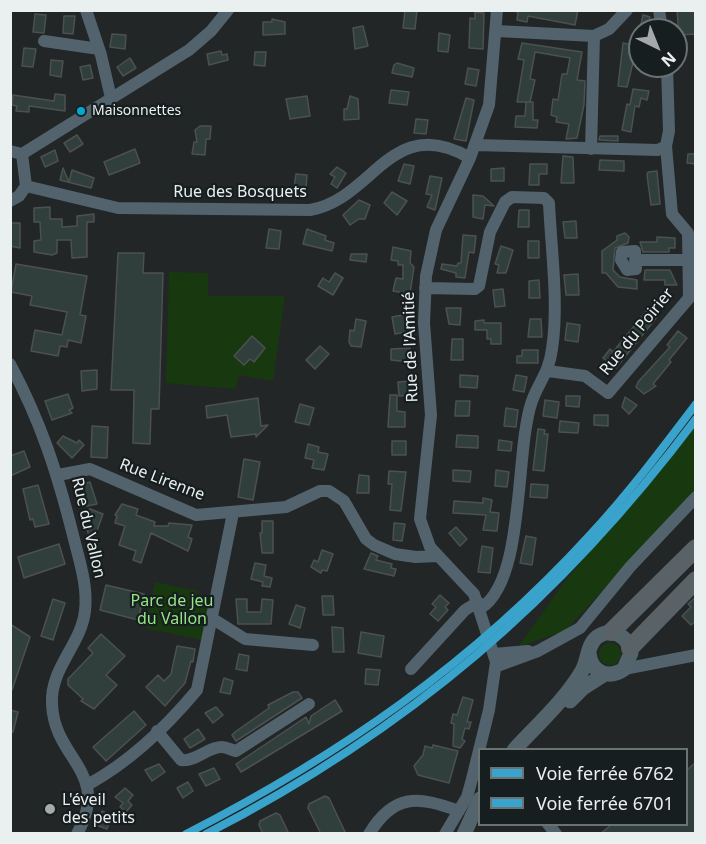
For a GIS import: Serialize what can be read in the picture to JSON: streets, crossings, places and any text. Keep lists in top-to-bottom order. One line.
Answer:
{"streets":{"street":["Rue des Bosquets","Rue du Poirier","Rue de l'Amitié","Rue Lirenne","Rue du Vallon"]},"crossings":[["Rue des Bosquets","Rue de l'Amitié"],["Rue de l'Amitié","Rue Lirenne"],["Rue Lirenne","Rue du Vallon"]],"parks":["Parc de jeu du Vallon"],"places":["Maisonnettes","L'éveil des petits"],"lines":["rail line 6762","rail line 6701"],"legend":["Voie ferrée 6762","Voie ferrée 6701"],"north":"bottom right"}
